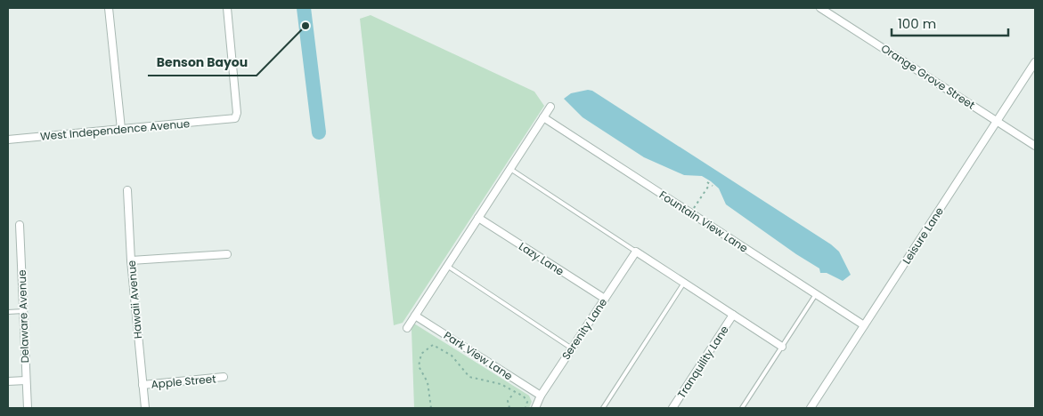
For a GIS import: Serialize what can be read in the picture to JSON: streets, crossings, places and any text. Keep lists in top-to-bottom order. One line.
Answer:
{"streets":{"street":["Orange Grove Street","West Independence Avenue","Fountain View Lane","Leisure Lane","Lazy Lane","Hawaii Avenue","Delaware Avenue","Serenity Lane","Park View Lane","Tranquility Lane","Apple Street"]},"crossings":[["Orange Grove Street","Leisure Lane"],["Fountain View Lane","Leisure Lane"],["Lazy Lane","Serenity Lane"],["Hawaii Avenue","Apple Street"],["Serenity Lane","Park View Lane"]],"places":["Benson Bayou"],"scale_bar":"100 m"}
